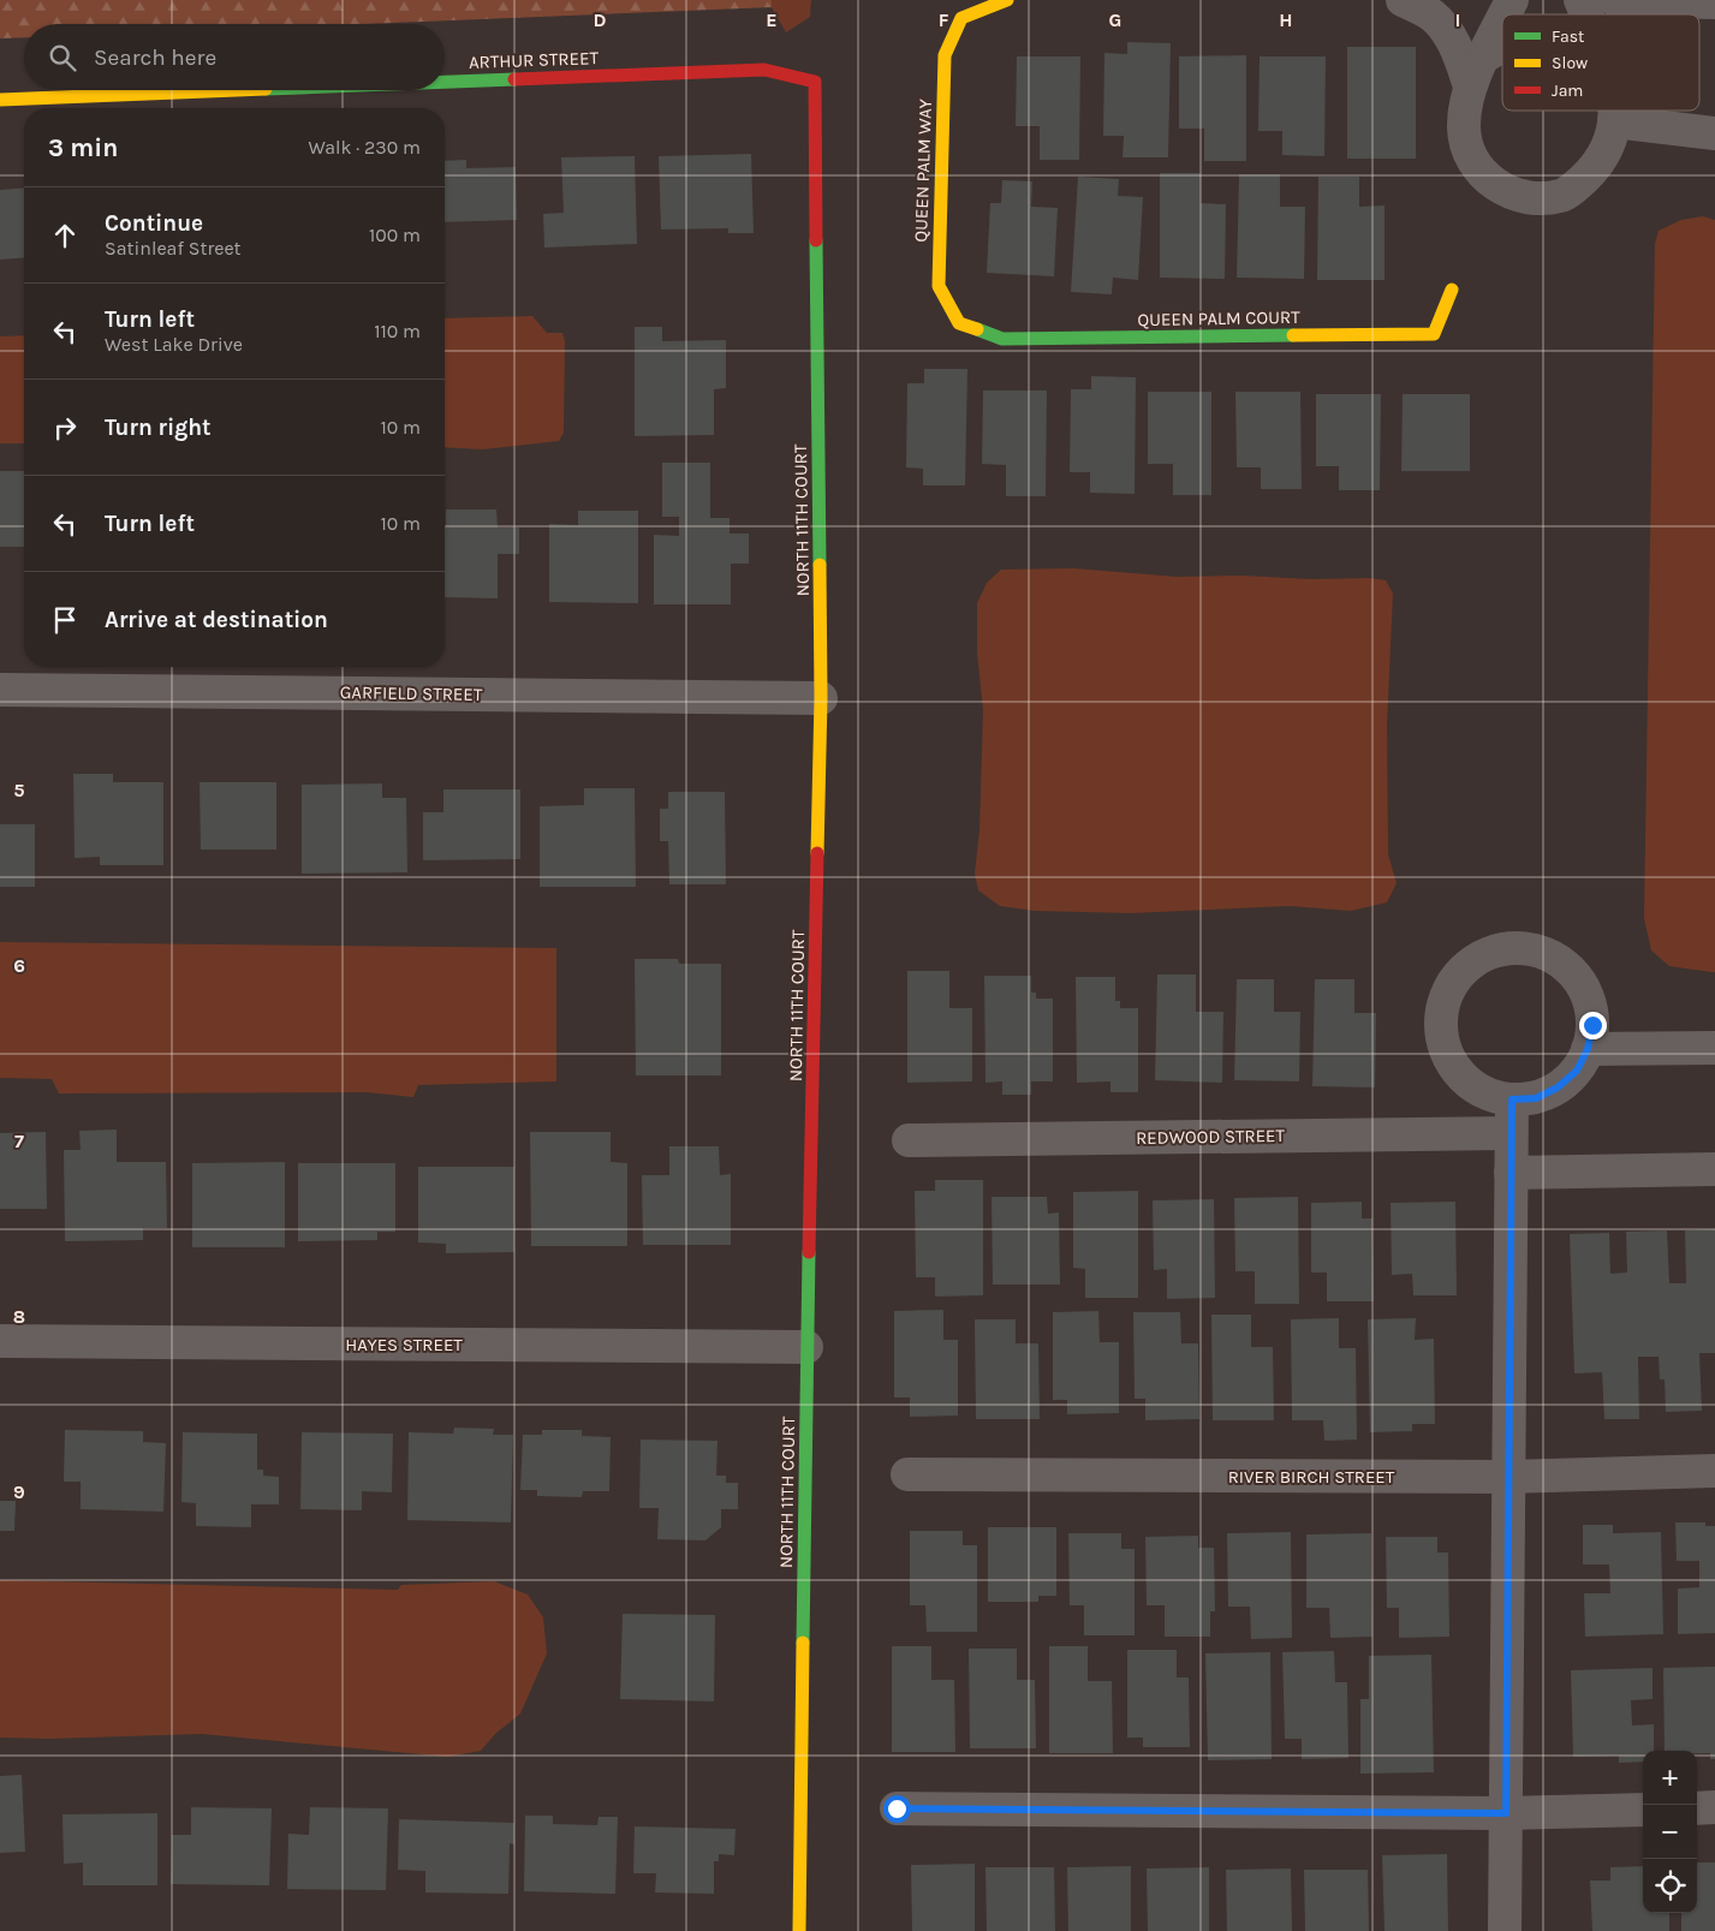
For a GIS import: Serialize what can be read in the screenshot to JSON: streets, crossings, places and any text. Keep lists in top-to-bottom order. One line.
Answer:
{"streets":{"street":["ARTHUR STREET","QUEEN PALM WAY","QUEEN PALM COURT","NORTH 11TH COURT","GARFIELD STREET","REDWOOD STREET","HAYES STREET","RIVER BIRCH STREET"]},"crossings":[["ARTHUR STREET","NORTH 11TH COURT"],["QUEEN PALM WAY","QUEEN PALM COURT"],["NORTH 11TH COURT","GARFIELD STREET"],["NORTH 11TH COURT","HAYES STREET"]],"legend":["Fast","Slow","Jam"],"page":{"search":"Search here","heading":["3 min","Walk · 230 m"],"list":[["Continue","Satinleaf Street","100 m"],["Turn left","West Lake Drive","110 m"],["Turn right","10 m"],["Turn left","10 m"],"Arrive at destination"],"map_buttons":["+","−"]},"grid":{"columns":["D","E","F","G","H","I"],"rows":["5","6","7","8","9"]}}
